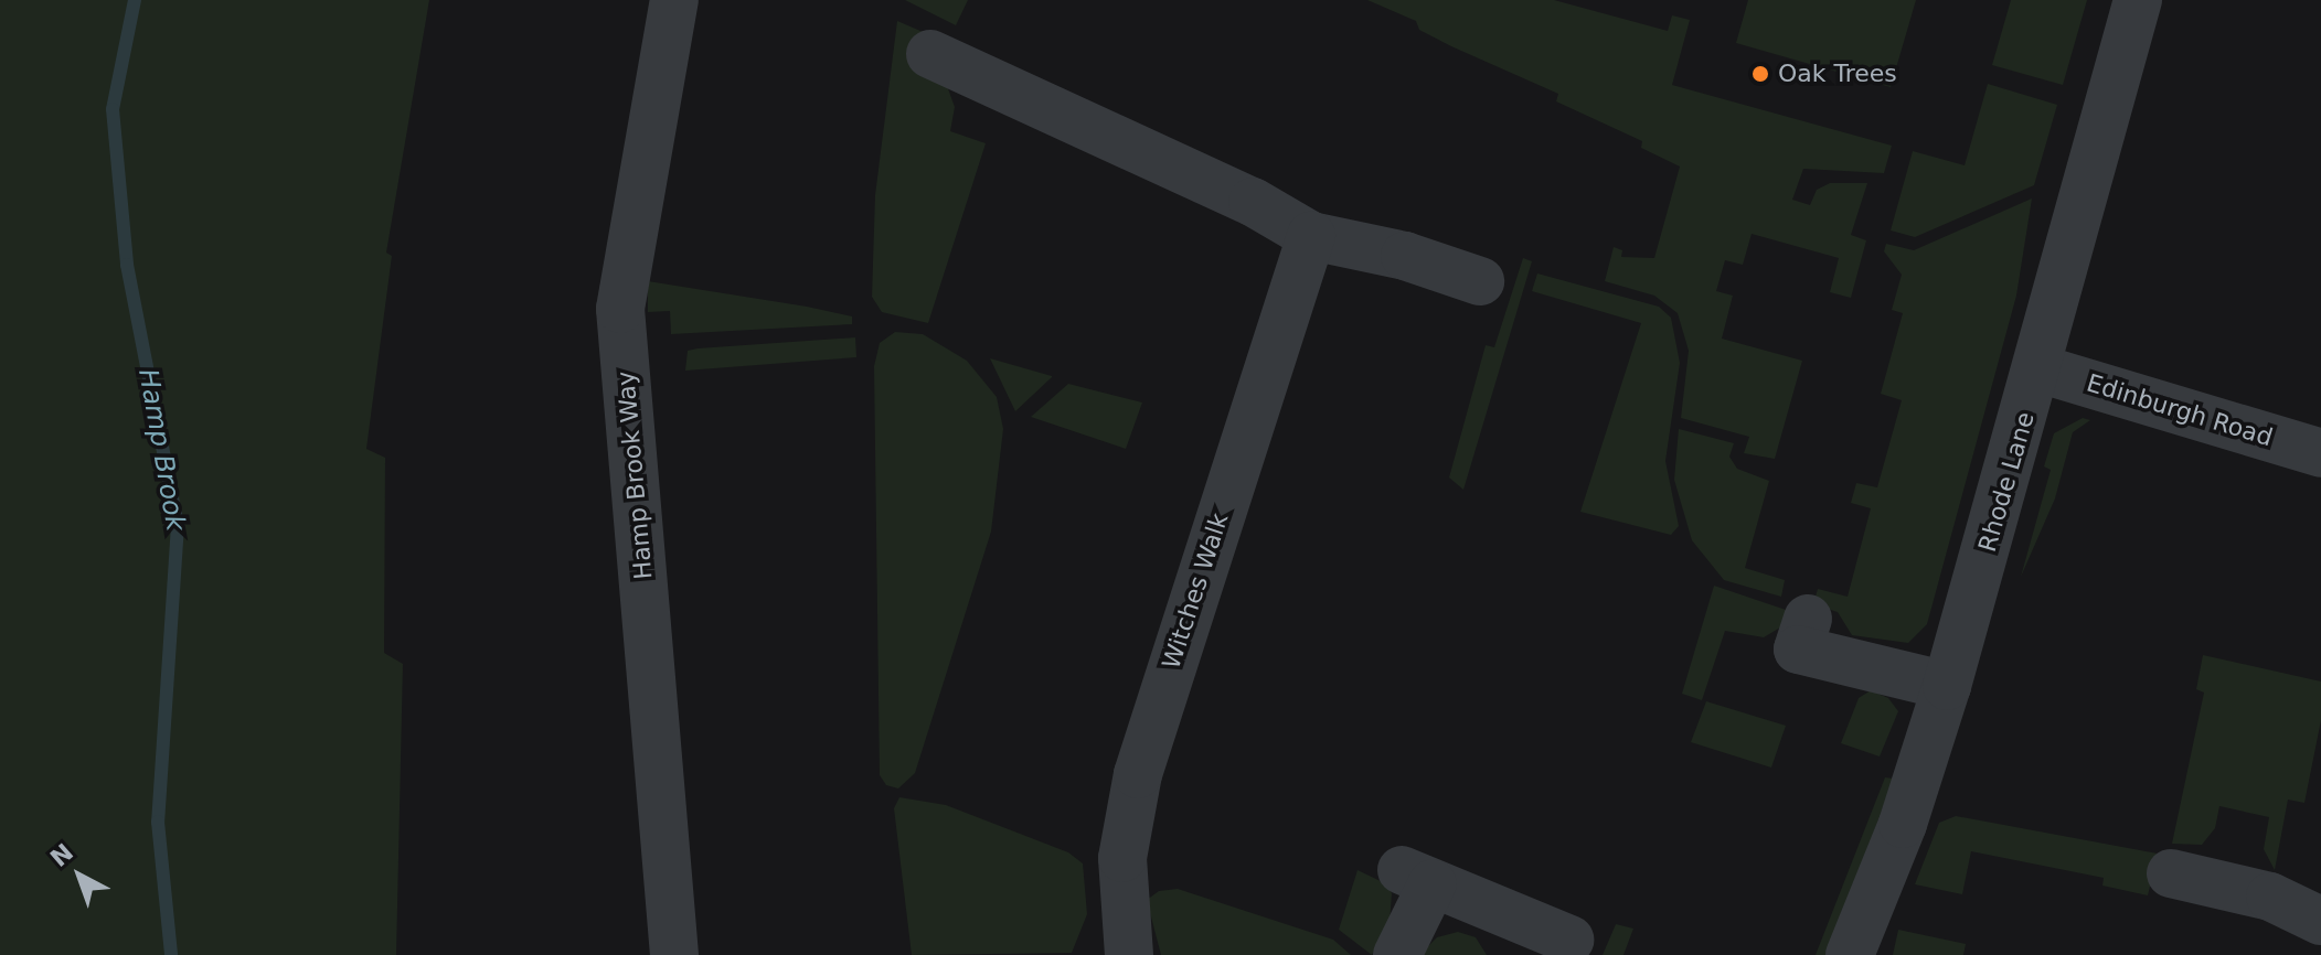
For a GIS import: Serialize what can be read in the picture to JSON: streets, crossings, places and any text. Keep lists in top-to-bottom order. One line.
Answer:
{"streets":{"street":["Edinburgh Road","Hamp Brook Way","Rhode Lane","Witches Walk"]},"crossings":[["Edinburgh Road","Rhode Lane"]],"water":["Hamp Brook"],"places":["Oak Trees"],"north":"top left"}
